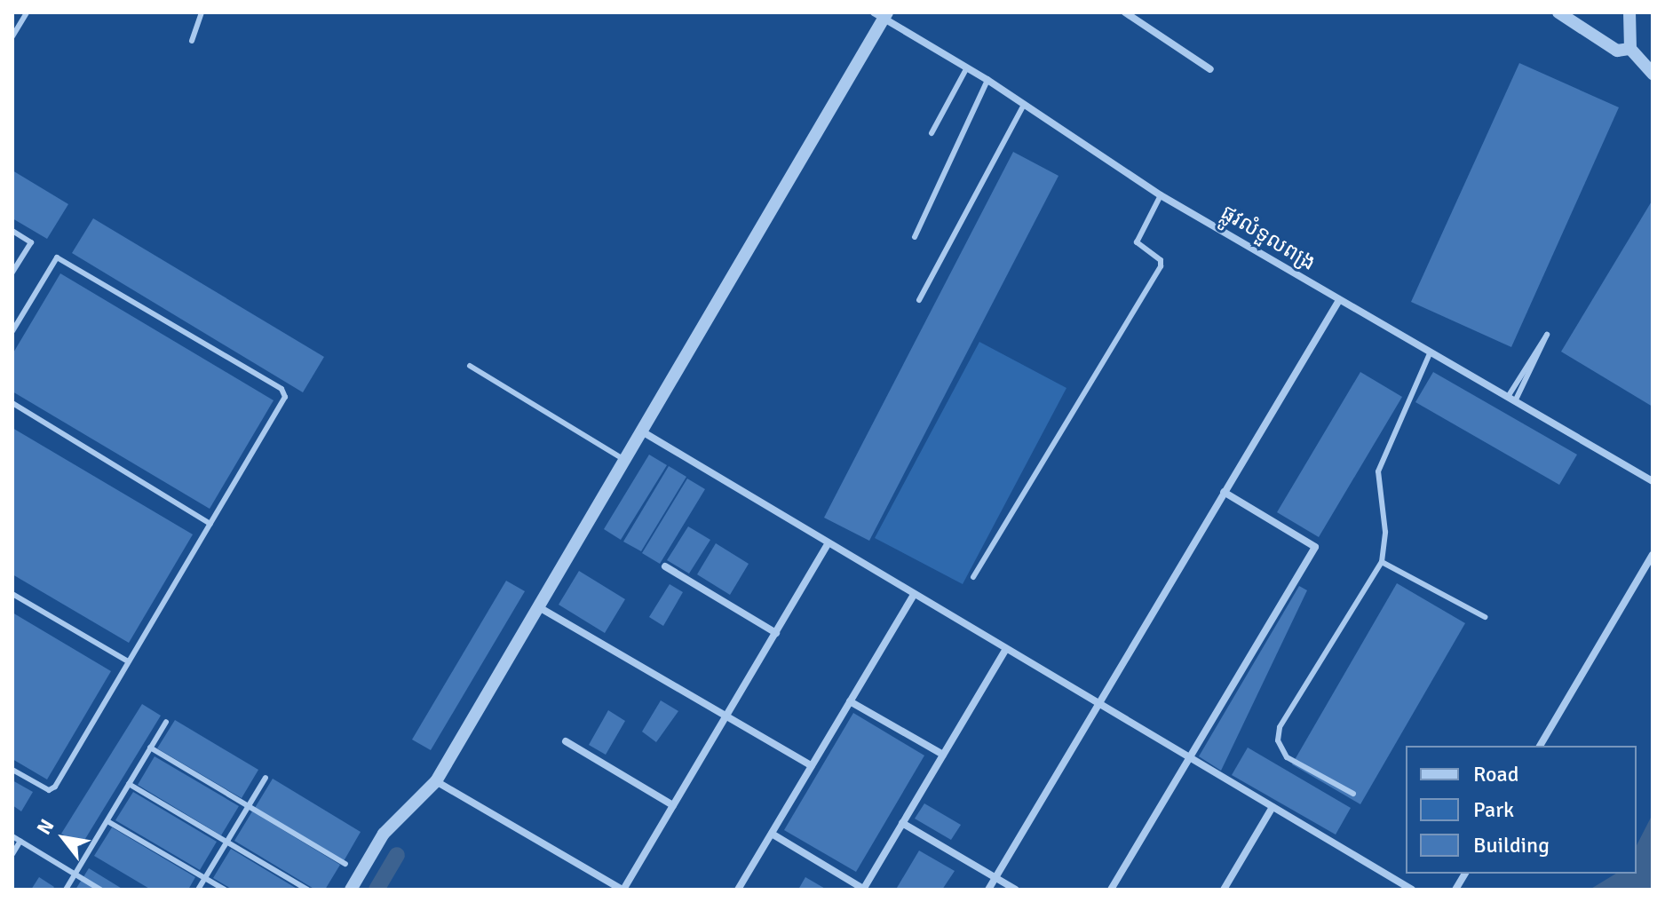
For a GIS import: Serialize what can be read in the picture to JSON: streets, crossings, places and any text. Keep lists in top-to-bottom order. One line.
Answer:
{"streets":{"street":["ផ្លូវលំទួលពង្រ"]},"legend":["Road","Park","Building"],"north":"top left"}
